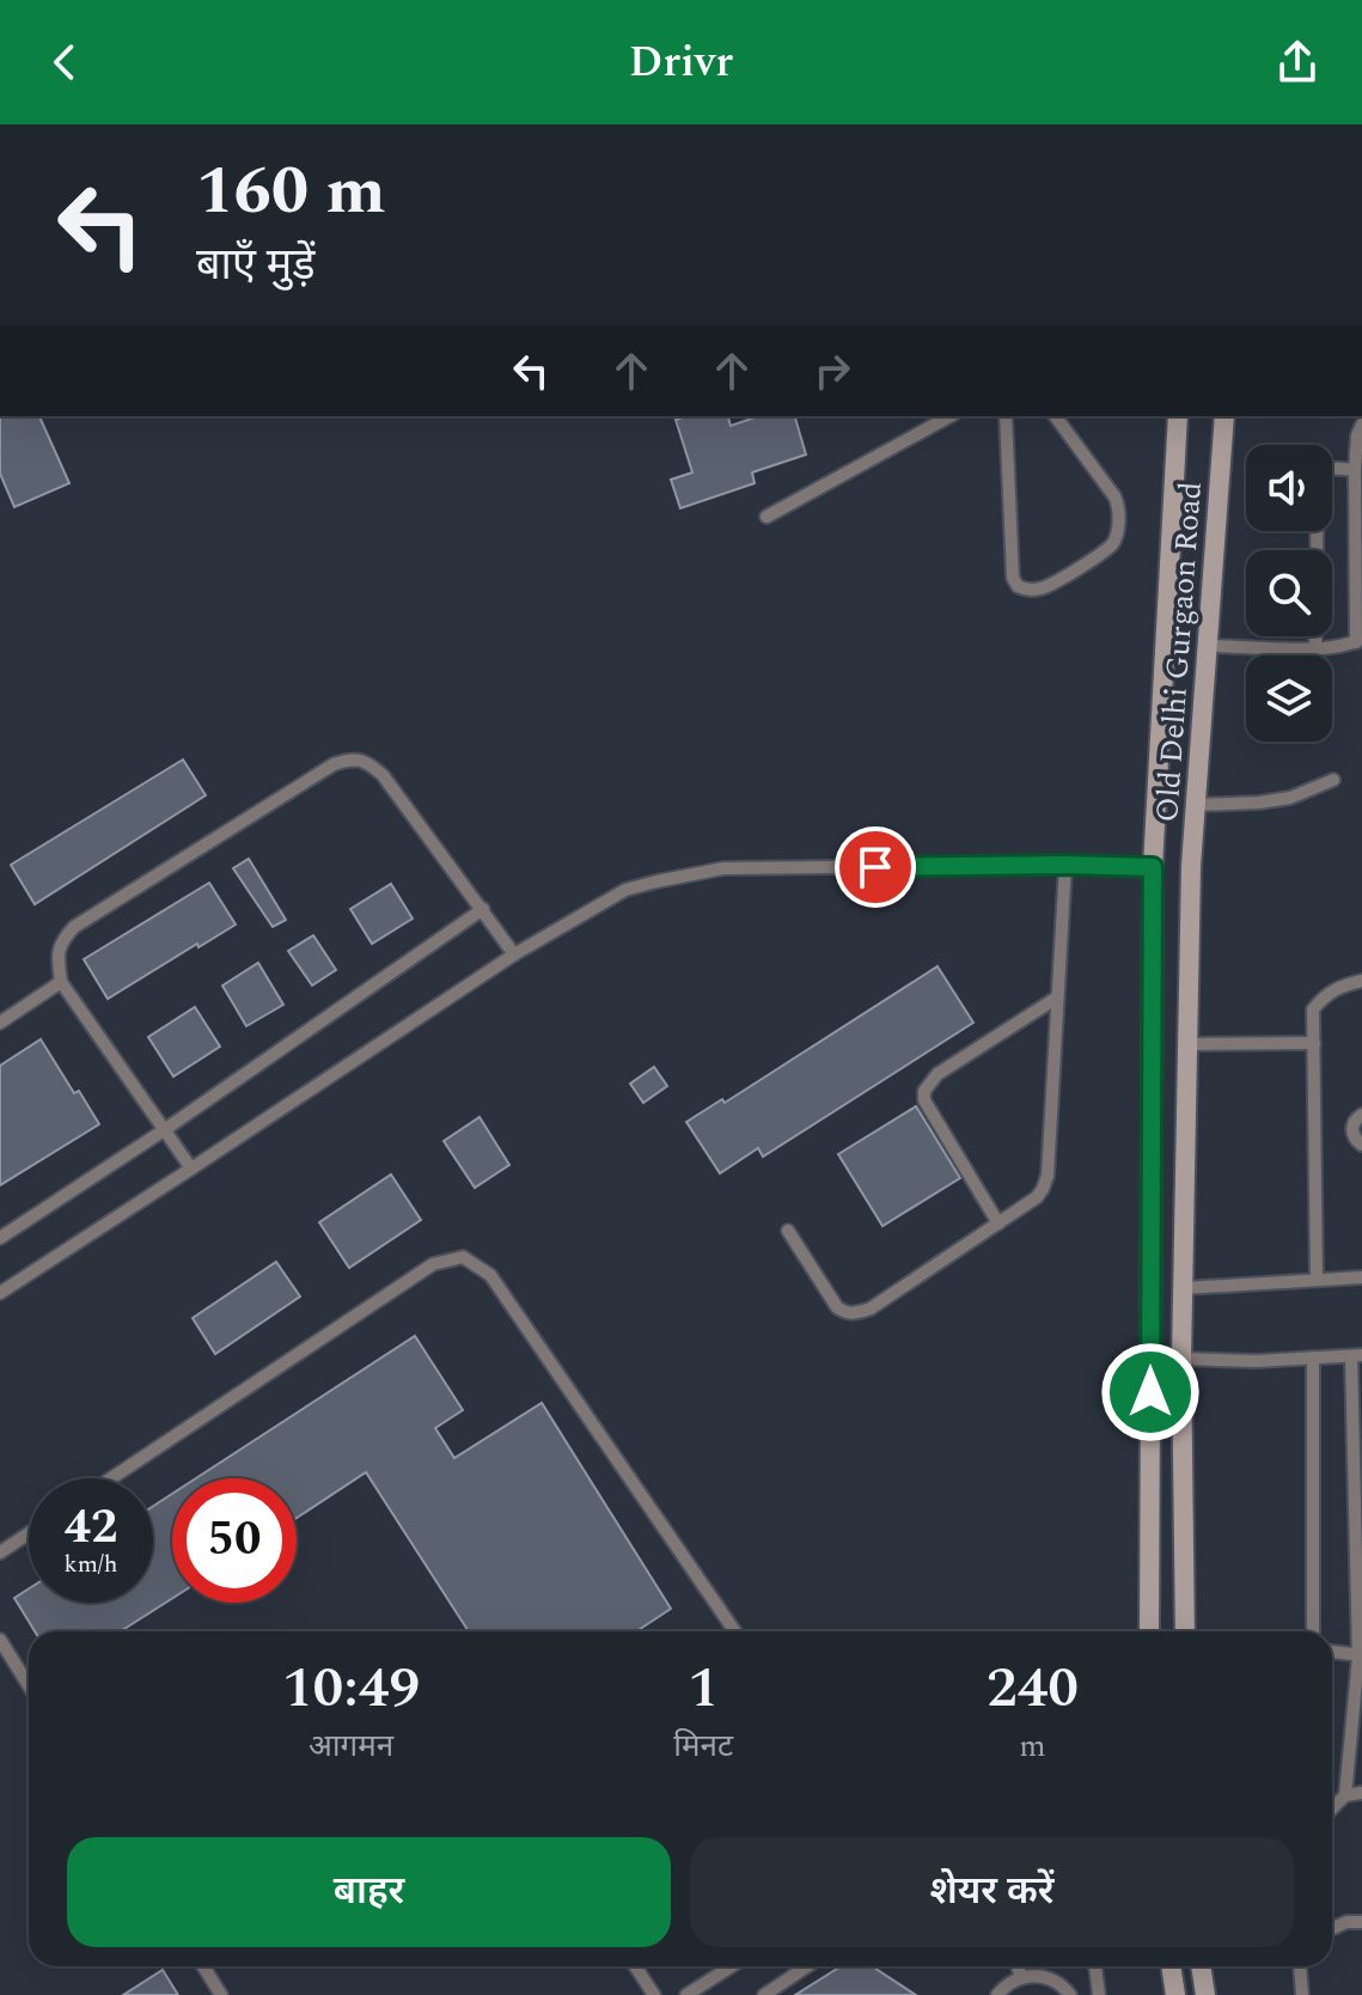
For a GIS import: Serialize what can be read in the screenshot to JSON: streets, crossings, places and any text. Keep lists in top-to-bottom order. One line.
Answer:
{"streets":{"main road":["Old Delhi Gurgaon Road"]},"page":{"header":"Drivr","turn":["160 m","बाएँ मुड़ें"],"speed":"42 km/h","limit":"50","eta":["10:49","आगमन","1","मिनट","240","m"],"buttons":["बाहर","शेयर करें"]}}
